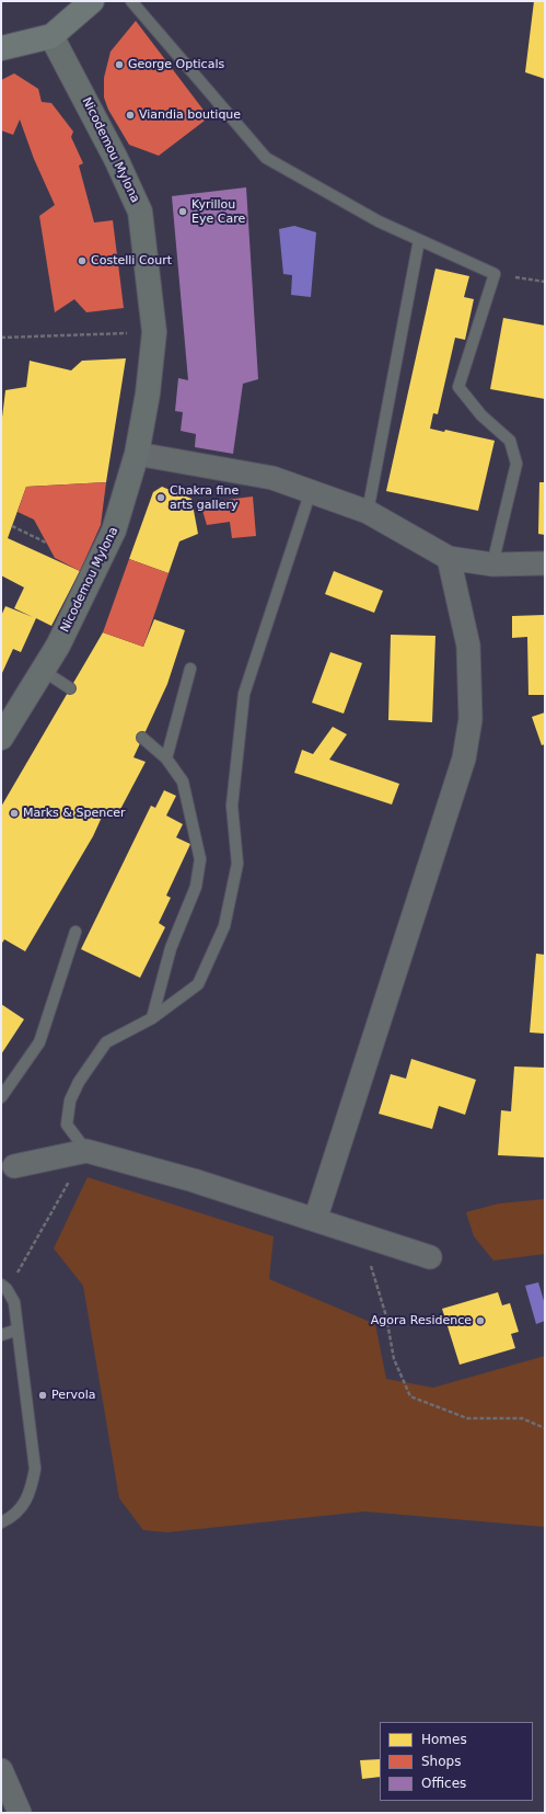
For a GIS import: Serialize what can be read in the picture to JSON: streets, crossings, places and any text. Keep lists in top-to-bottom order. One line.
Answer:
{"streets":{"main road":["Nicodemou Mylona"]},"places":["George Opticals","Viandia boutique","Kyrillou Eye Care","Costelli Court","Chakra fine arts gallery","Marks & Spencer","Agora Residence","Pervola"],"legend":["Homes","Shops","Offices"]}
